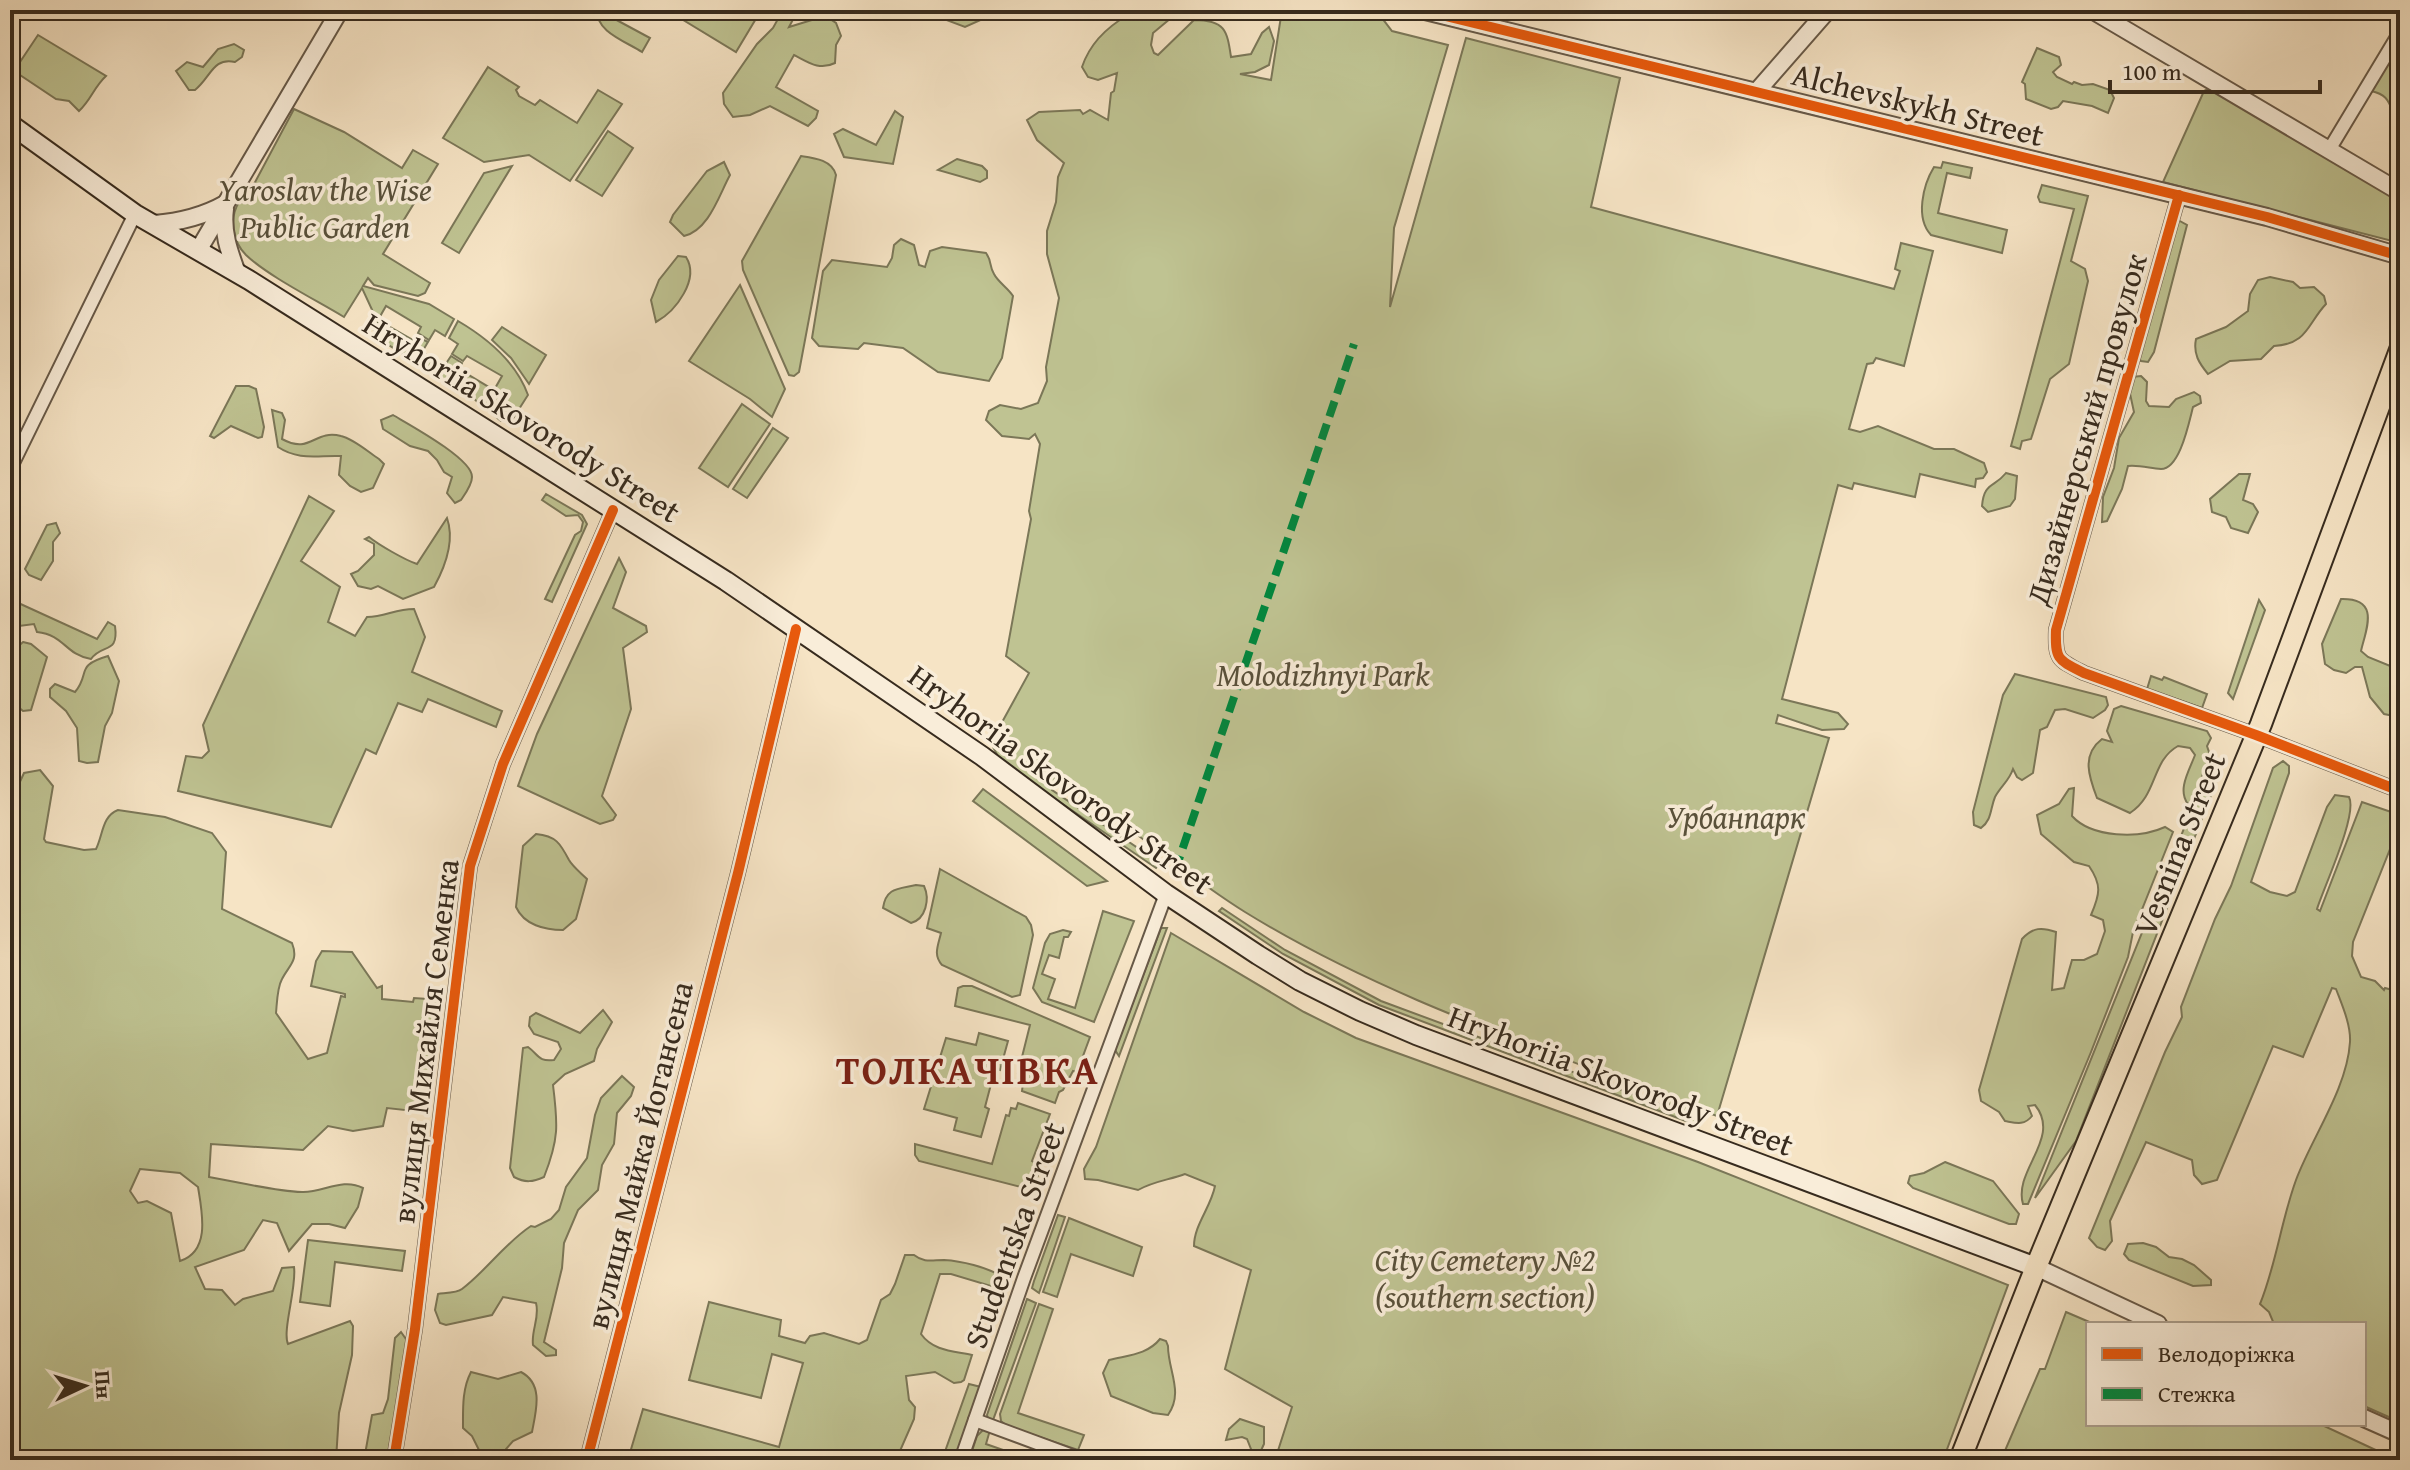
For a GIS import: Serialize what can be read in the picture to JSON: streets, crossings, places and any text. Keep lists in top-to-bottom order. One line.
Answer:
{"streets":{"main road":["Hryhoriia Skovorody Street","Vesnina Street"],"street":["Alchevskykh Street","Дизайнерський провулок","вулиця Михайля Семенка","Studentska Street"],"cycle path":["вулиця Майка Йогансена"]},"crossings":[["Alchevskykh Street","Дизайнерський провулок"],["Hryhoriia Skovorody Street","Vesnina Street"],["Hryhoriia Skovorody Street","вулиця Михайля Семенка"],["Hryhoriia Skovorody Street","Studentska Street"],["Дизайнерський провулок","Vesnina Street"]],"districts":["ТОЛКАЧІВКА"],"parks":["Yaroslav the Wise Public Garden","Molodizhnyi Park","Урбанпарк","City Cemetery №2 (southern section)"],"legend":["Велодоріжка","Стежка"],"scale_bar":"100 m","north":"right"}
